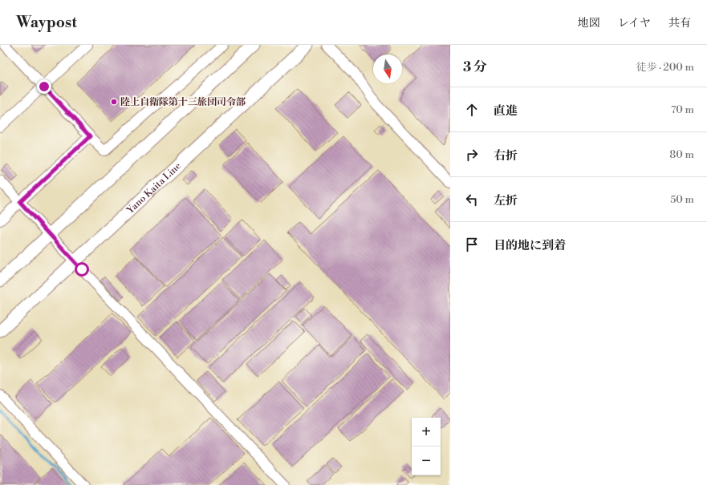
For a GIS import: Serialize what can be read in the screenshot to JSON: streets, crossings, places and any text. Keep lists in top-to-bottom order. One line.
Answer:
{"streets":{"main road":["Yano Kaita Line"]},"places":["陸上自衛隊第十三旅団司令部"],"north":"bottom","page":{"header":"Waypost","nav":["地図","レイヤ","共有"],"heading":["3 分","徒歩 · 200 m"],"list":[["直進","70 m"],["右折","80 m"],["左折","50 m"],"目的地に到着"],"map_buttons":["+","−"]}}
